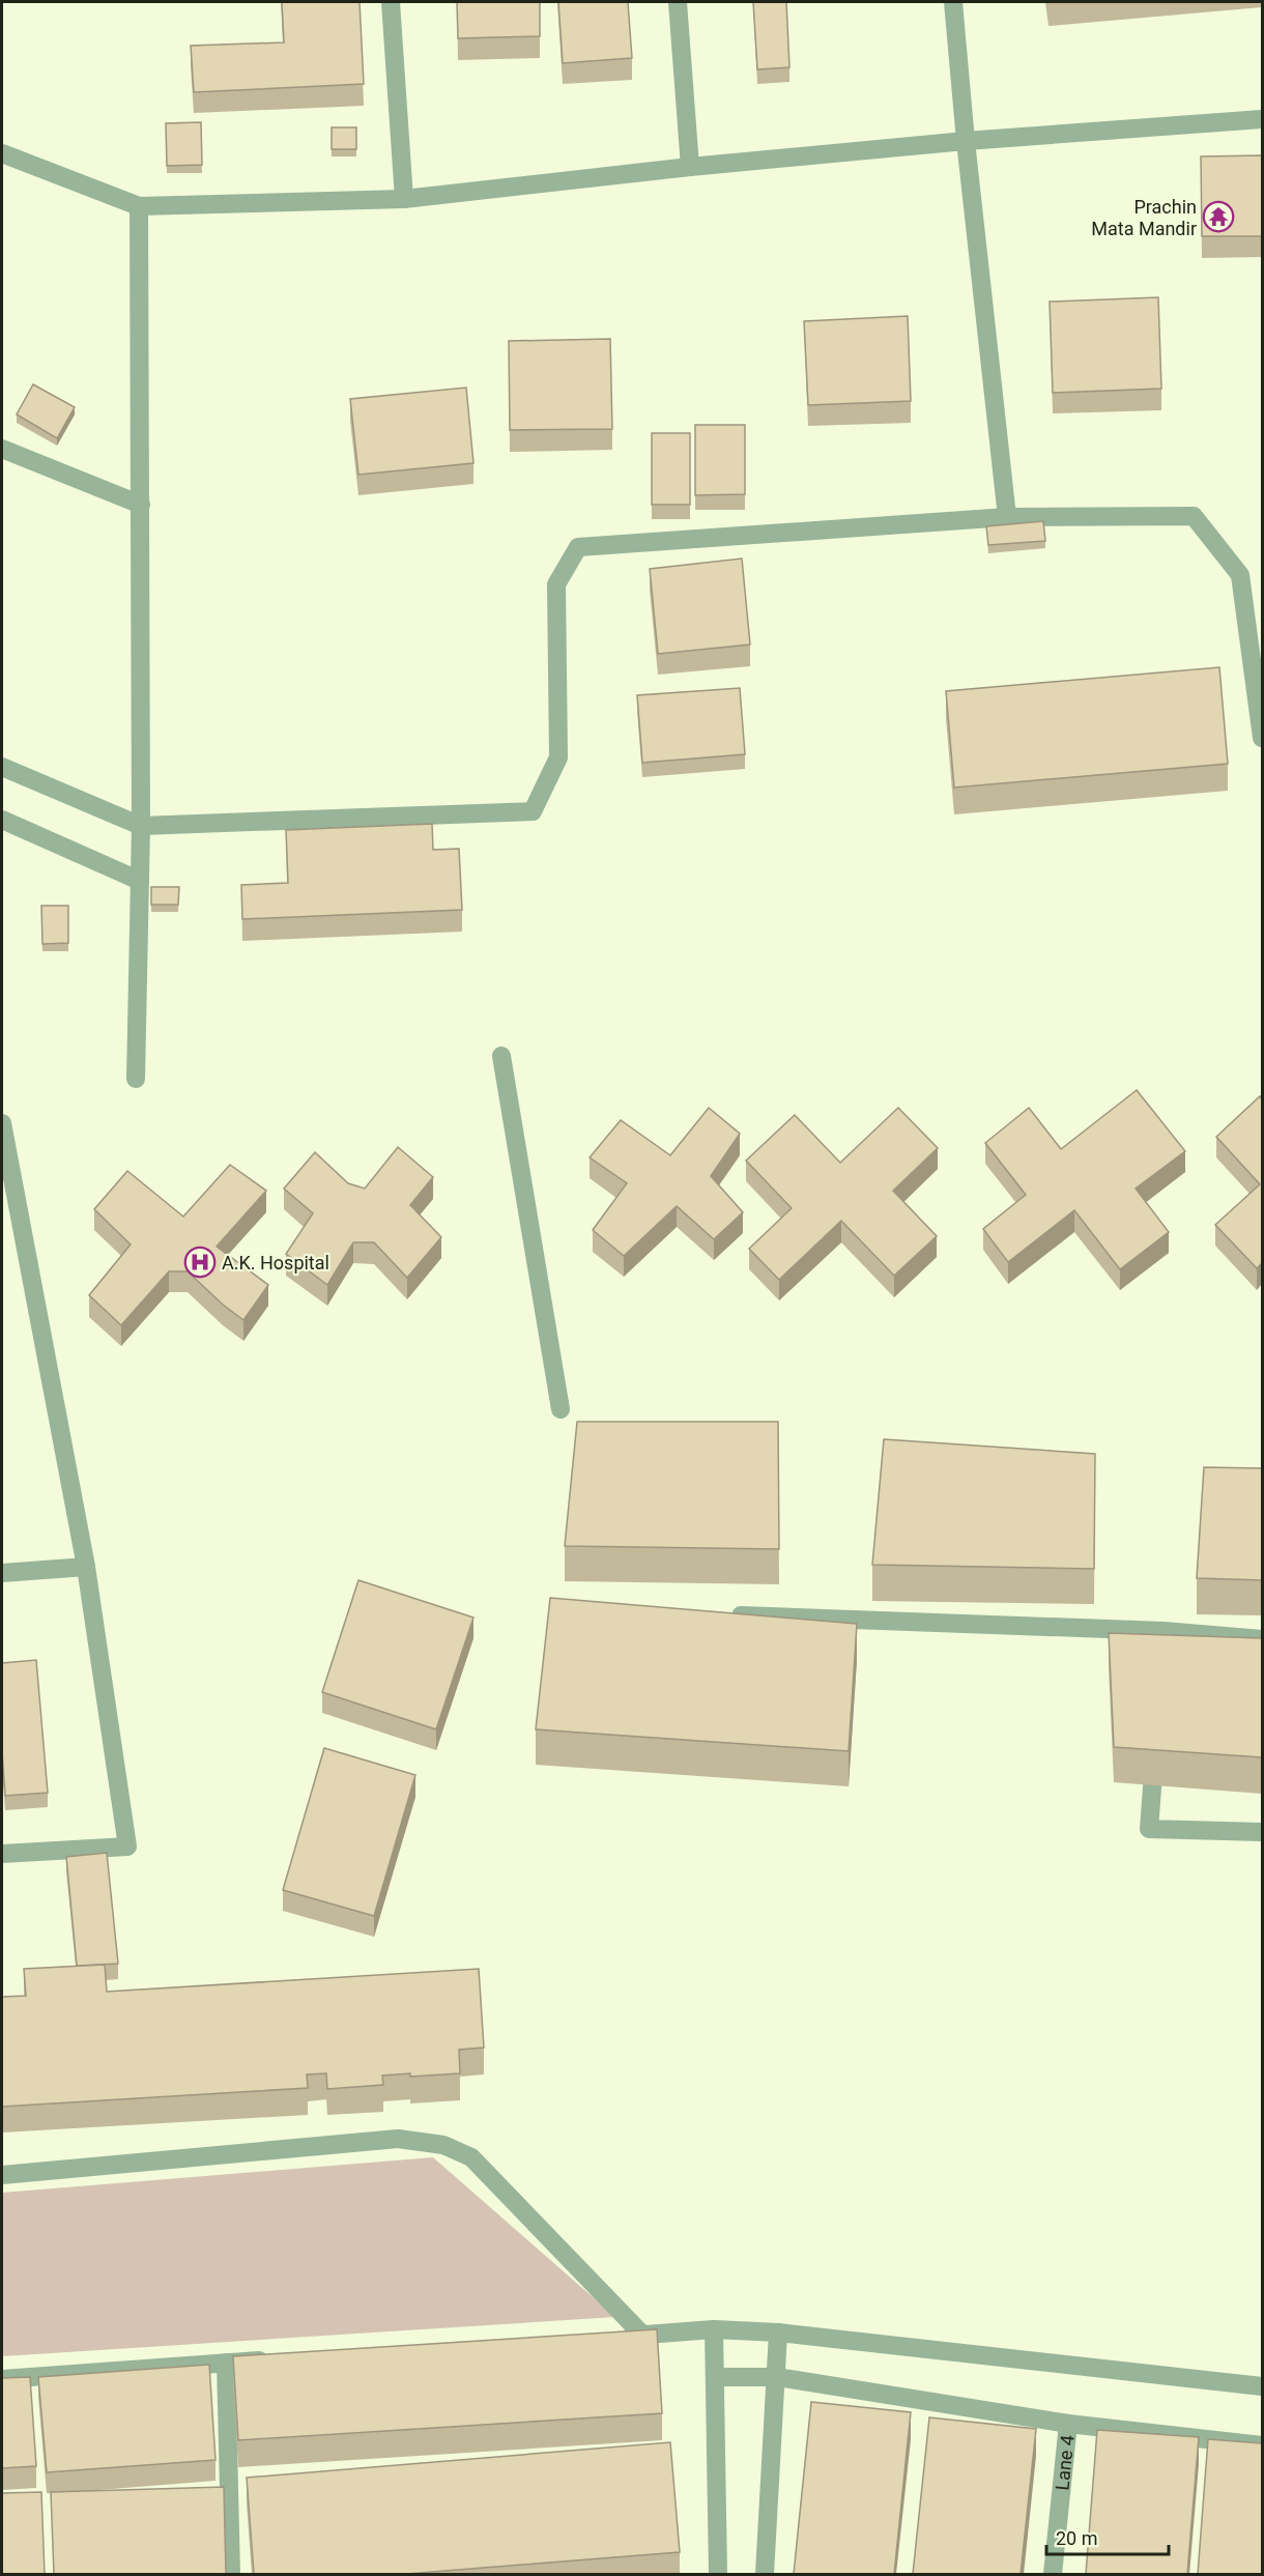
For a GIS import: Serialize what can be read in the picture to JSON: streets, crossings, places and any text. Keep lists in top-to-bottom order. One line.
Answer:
{"streets":{"street":["Lane 4"]},"places":{"temple":["Prachin Mata Mandir"],"hospital":["A.K. Hospital"]},"scale_bar":"20 m"}
